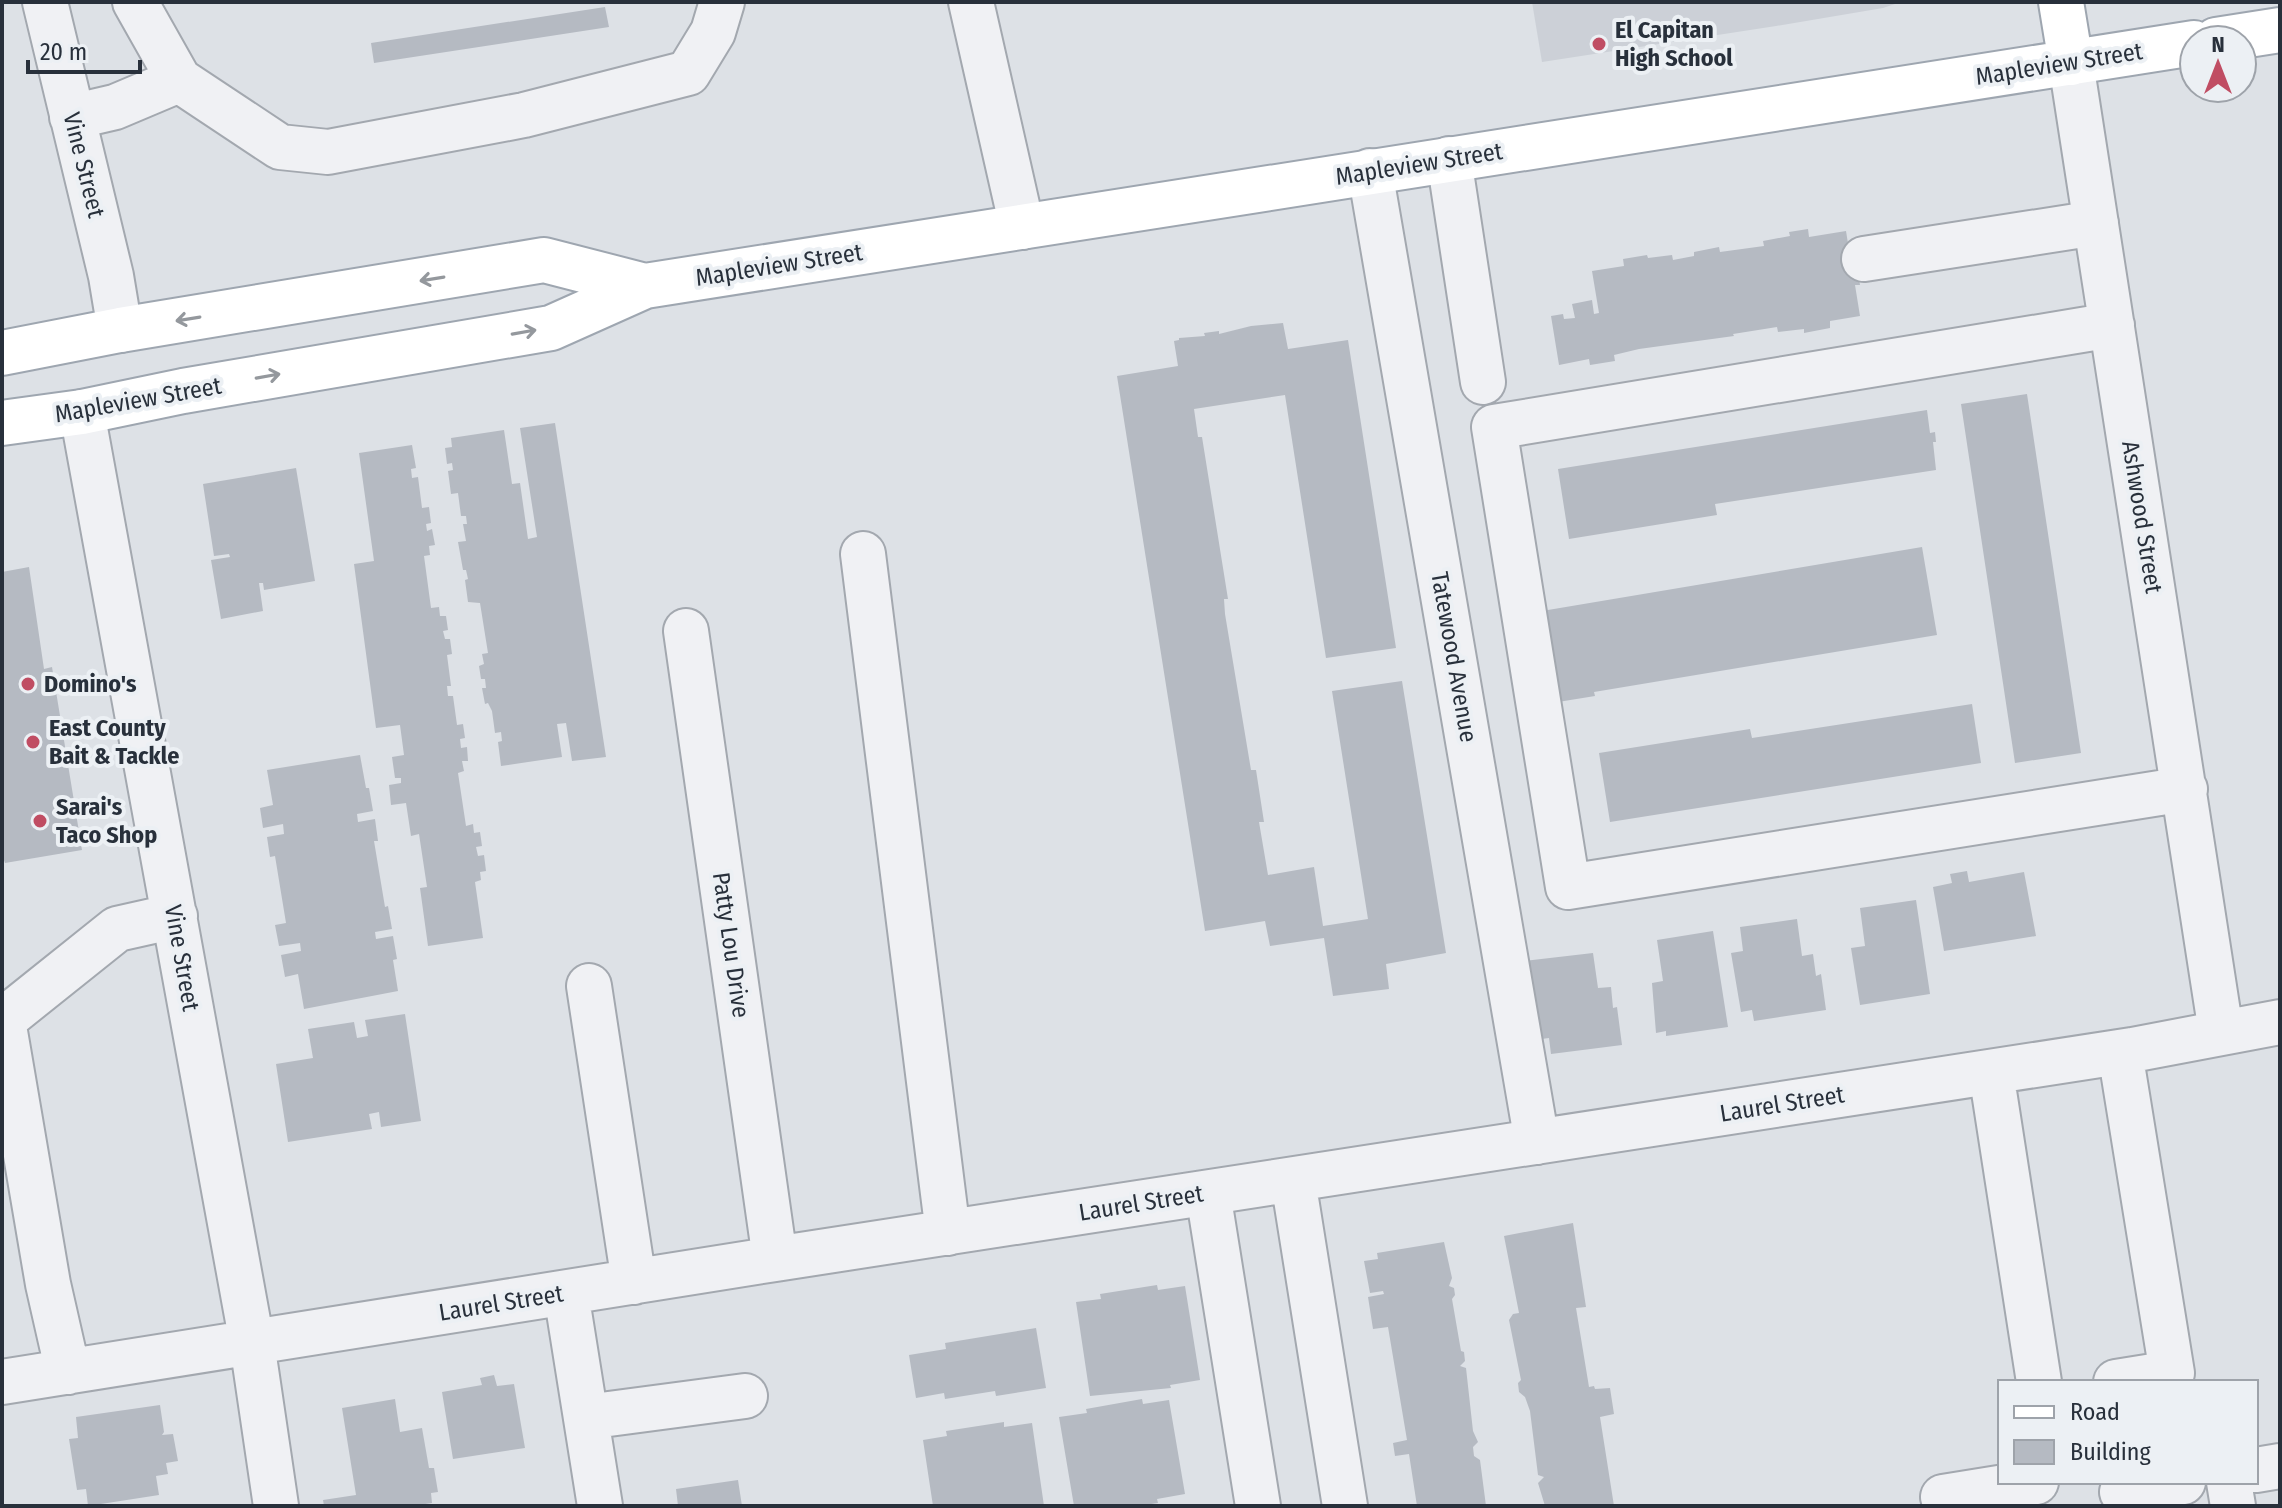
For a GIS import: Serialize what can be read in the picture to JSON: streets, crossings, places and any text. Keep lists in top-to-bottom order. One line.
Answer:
{"streets":{"main road":["Mapleview Street","Ashwood Street"],"street":["Vine Street","Tatewood Avenue","Patty Lou Drive","Laurel Street"]},"crossings":[["Mapleview Street","Vine Street"],["Mapleview Street","Ashwood Street"],["Mapleview Street","Tatewood Avenue"],["Vine Street","Laurel Street"],["Ashwood Street","Laurel Street"],["Tatewood Avenue","Laurel Street"],["Patty Lou Drive","Laurel Street"]],"places":["El Capitan High School","Domino's","East County Bait & Tackle","Sarai's Taco Shop"],"legend":["Road","Building"],"scale_bar":"20 m","north":"top"}
